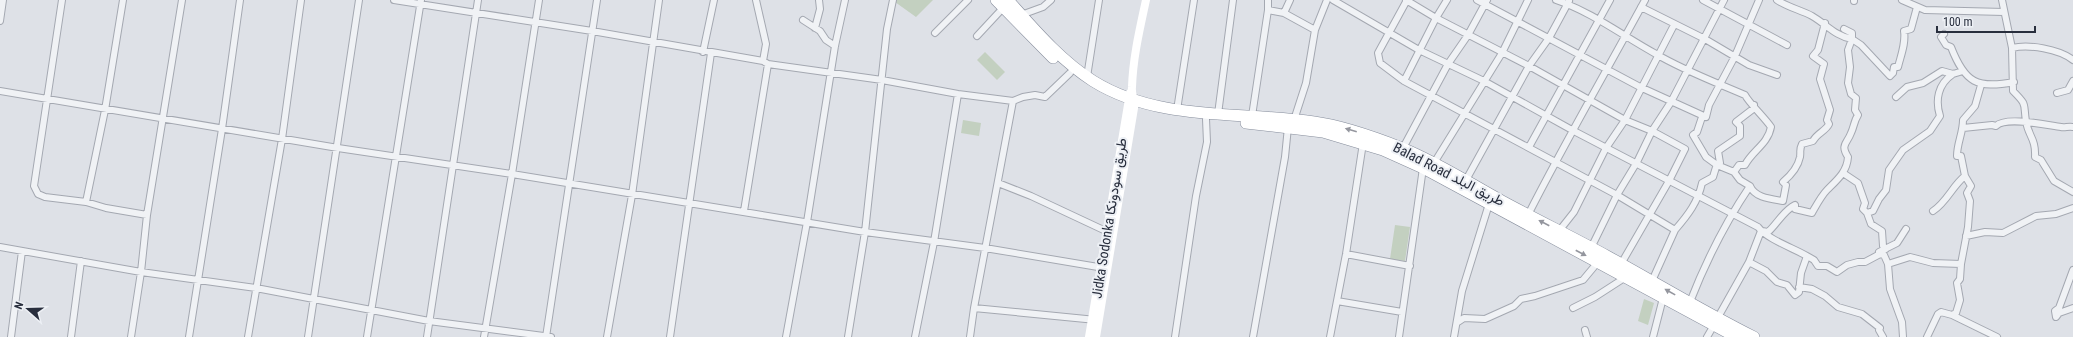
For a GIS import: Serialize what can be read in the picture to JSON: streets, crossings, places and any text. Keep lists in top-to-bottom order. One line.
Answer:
{"streets":{"highway":["Balad Road طريق البلد"],"main road":["Jidka Sodonka طريق سودونكا"]},"crossings":[["Balad Road طريق البلد","Jidka Sodonka طريق سودونكا"]],"scale_bar":"100 m","north":"left"}
